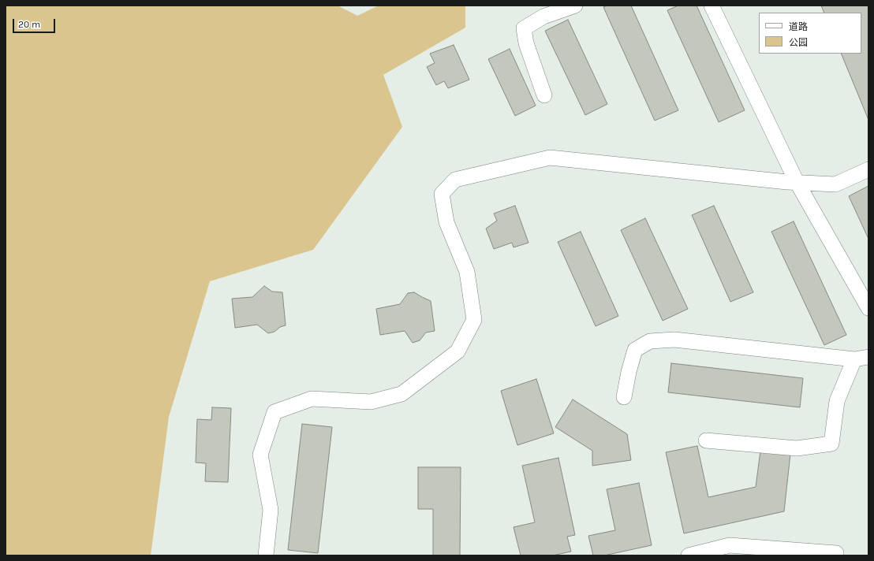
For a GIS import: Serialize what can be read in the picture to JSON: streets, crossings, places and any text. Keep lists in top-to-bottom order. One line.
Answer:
{"legend":["道路","公园"],"scale_bar":"20 m"}
